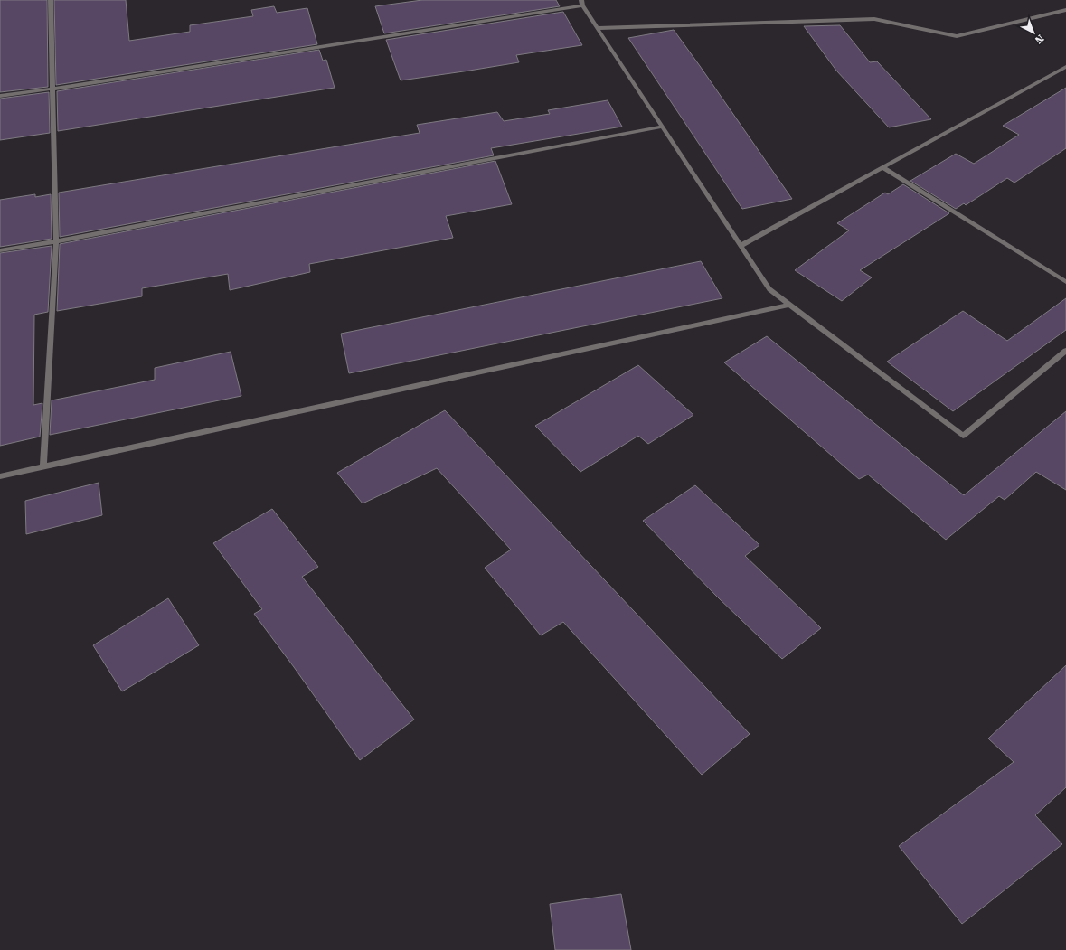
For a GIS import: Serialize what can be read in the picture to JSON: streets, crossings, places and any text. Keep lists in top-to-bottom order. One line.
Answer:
{"north":"bottom right"}
